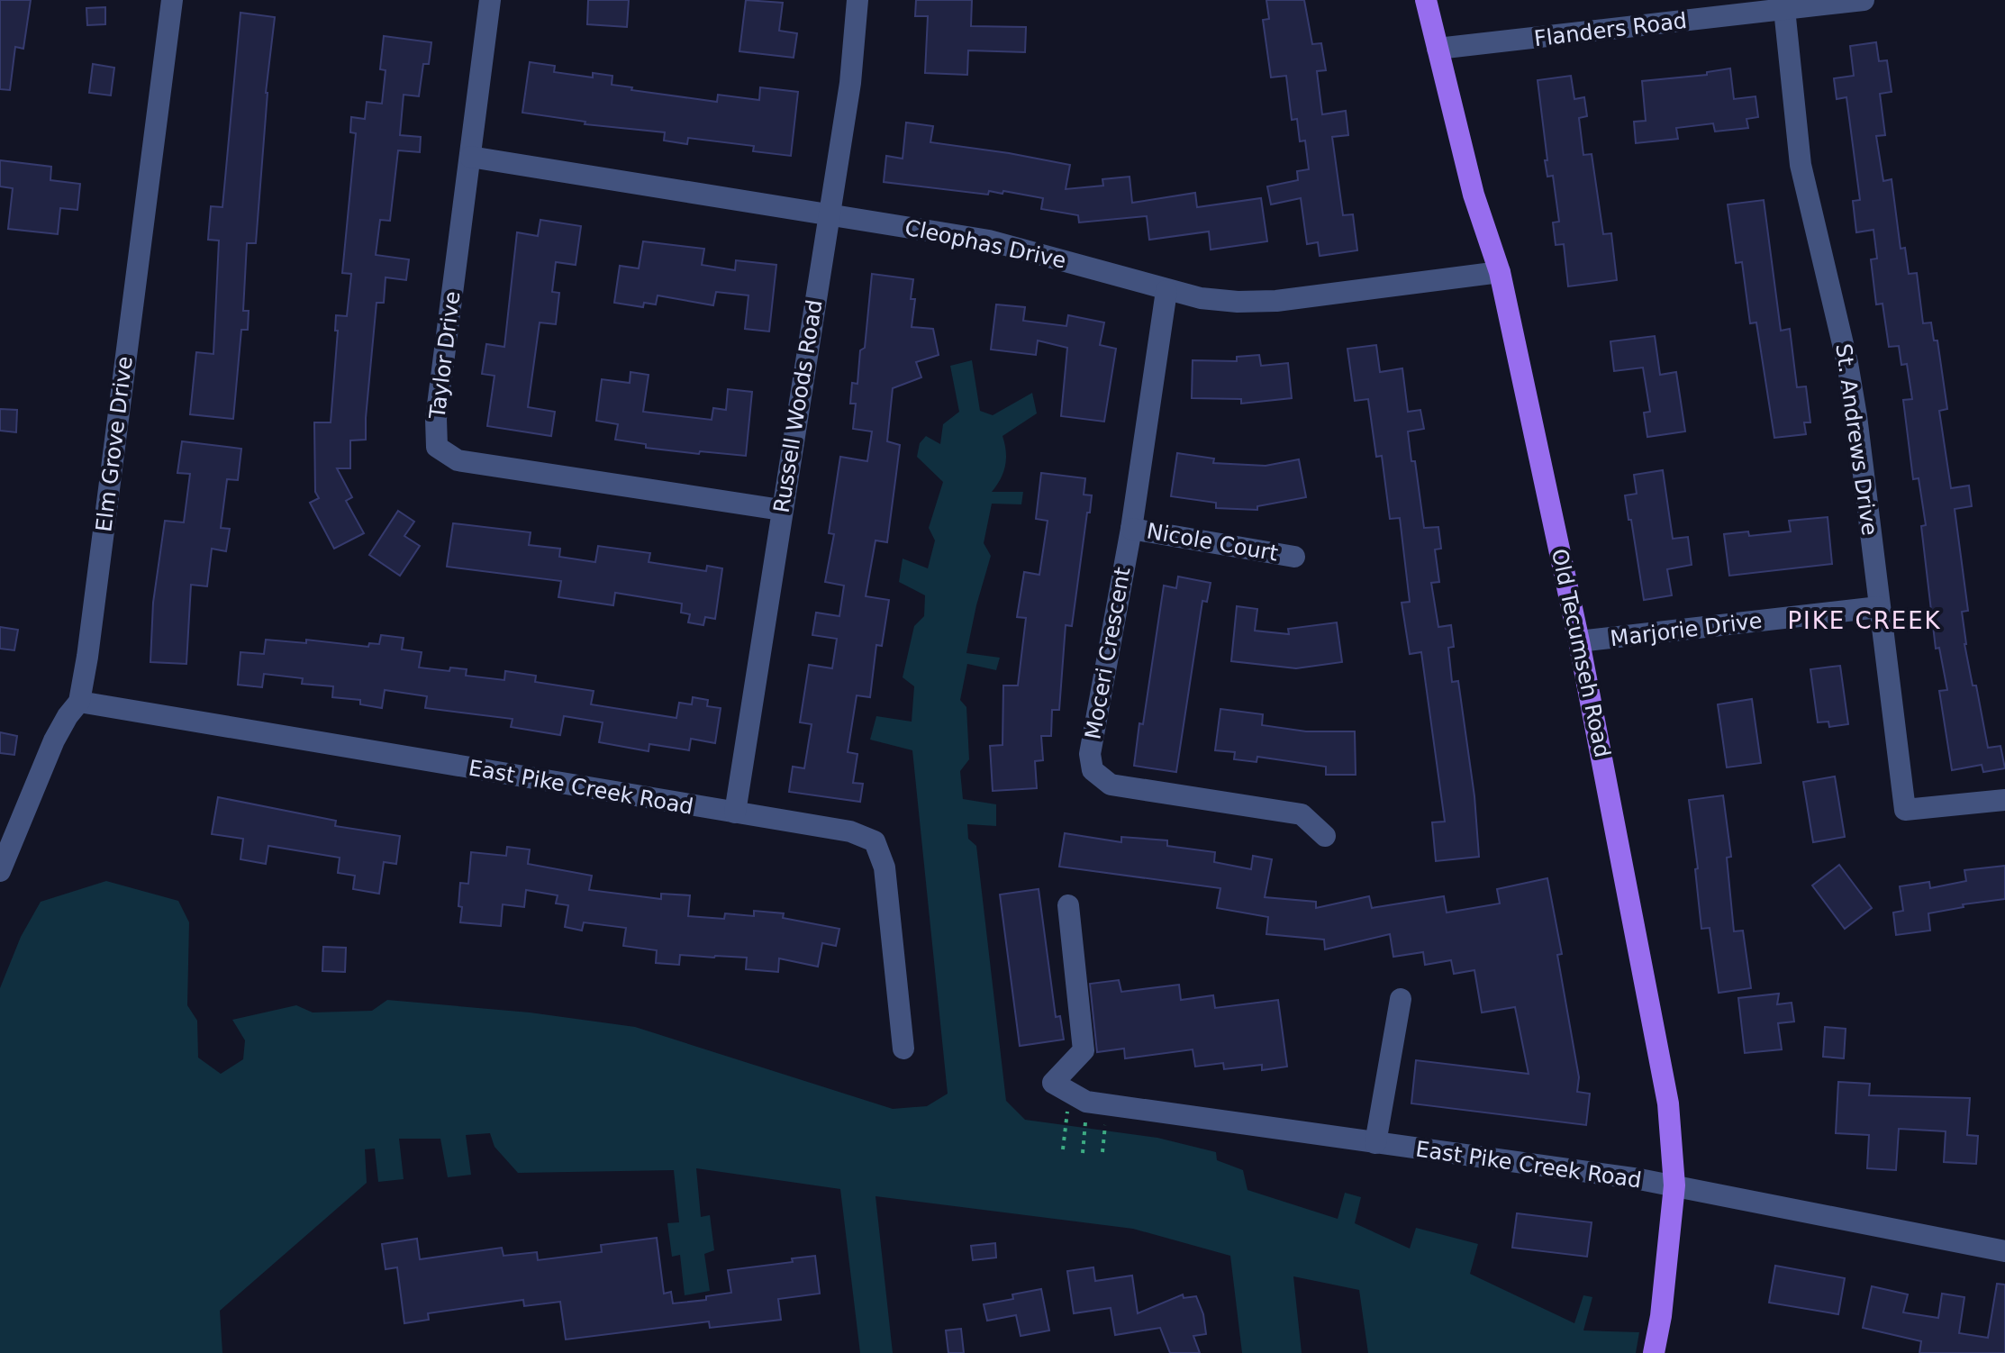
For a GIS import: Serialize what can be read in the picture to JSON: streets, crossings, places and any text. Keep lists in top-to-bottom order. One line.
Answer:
{"streets":{"main road":["Old Tecumseh Road"],"street":["Flanders Road","Cleophas Drive","Taylor Drive","Russell Woods Road","St. Andrews Drive","Elm Grove Drive","Nicole Court","Marjorie Drive","Moceri Crescent","East Pike Creek Road"]},"crossings":[["Flanders Road","St. Andrews Drive"],["Flanders Road","Old Tecumseh Road"],["Cleophas Drive","Taylor Drive"],["Cleophas Drive","Russell Woods Road"],["Cleophas Drive","Moceri Crescent"],["Cleophas Drive","Old Tecumseh Road"],["Taylor Drive","Russell Woods Road"],["Russell Woods Road","East Pike Creek Road"],["St. Andrews Drive","Marjorie Drive"],["Elm Grove Drive","East Pike Creek Road"],["Nicole Court","Moceri Crescent"],["Marjorie Drive","Old Tecumseh Road"],["Old Tecumseh Road","East Pike Creek Road"]],"districts":["PIKE CREEK"]}
